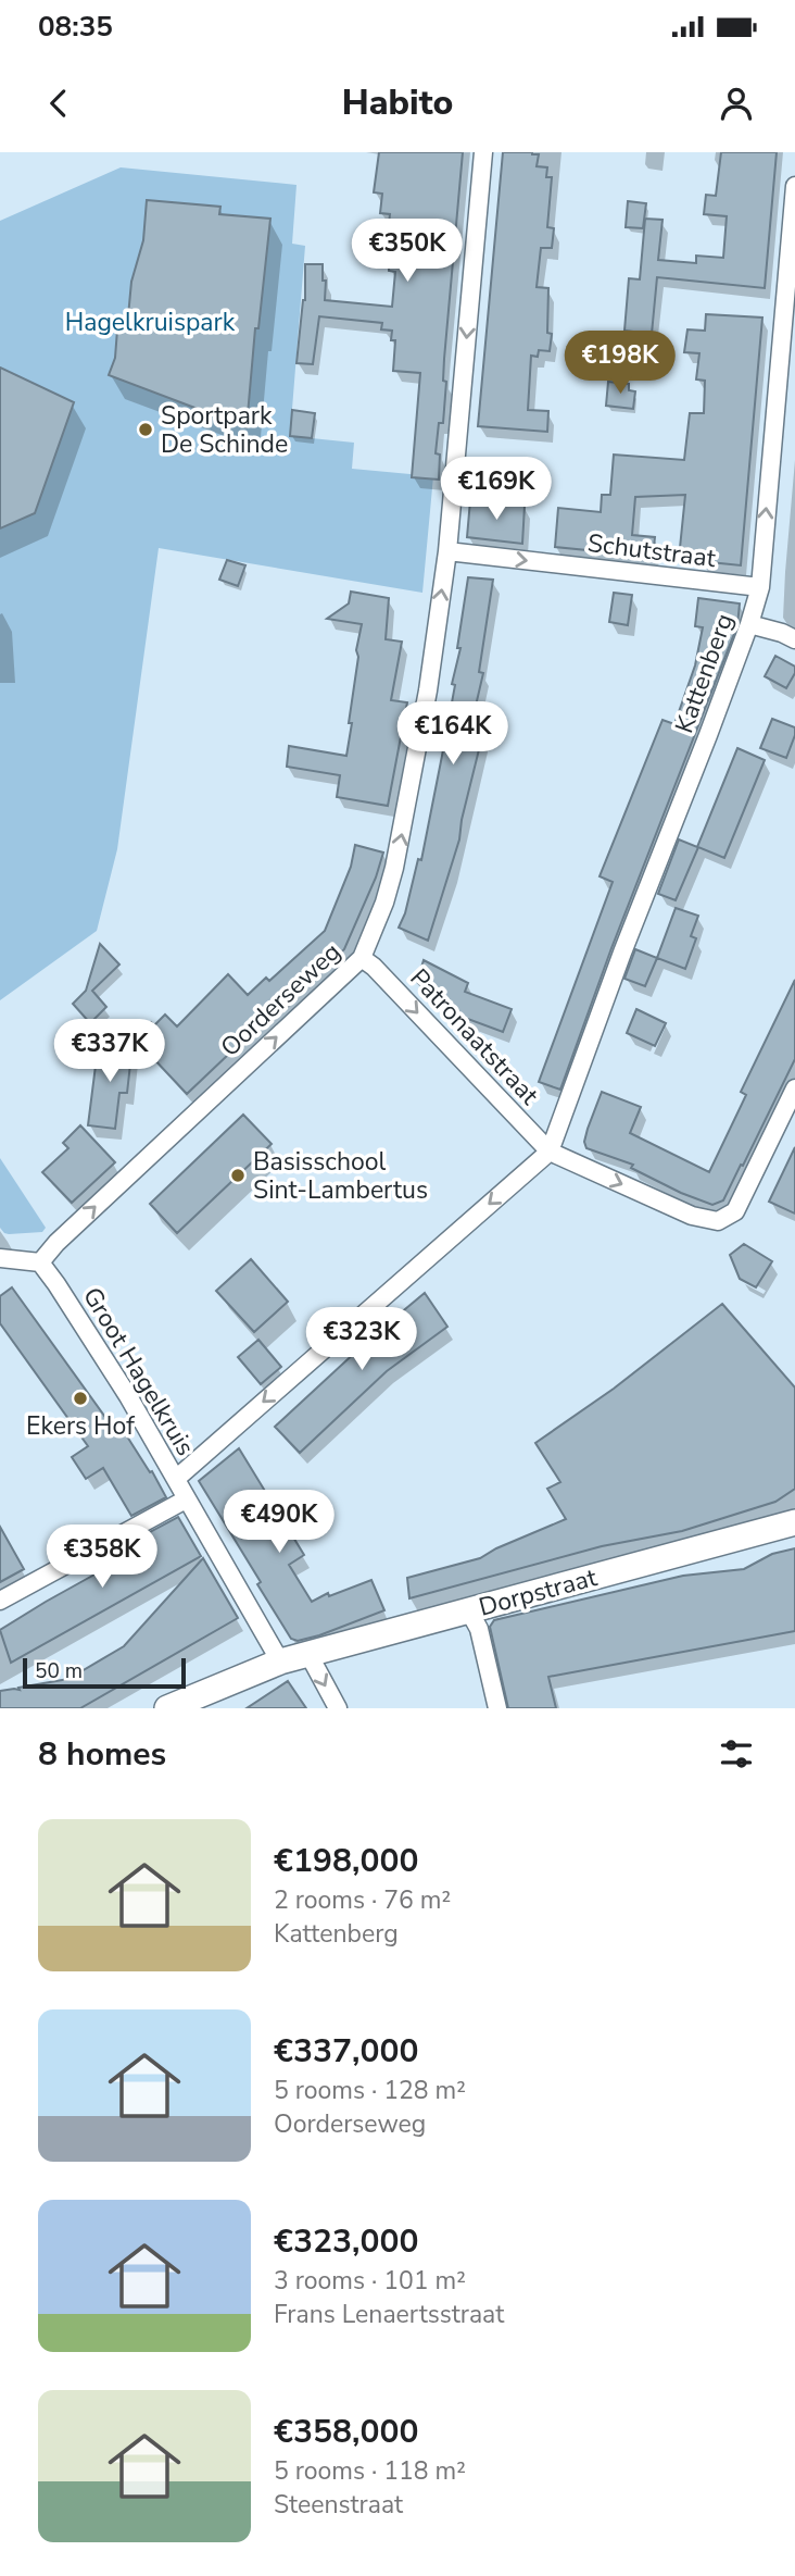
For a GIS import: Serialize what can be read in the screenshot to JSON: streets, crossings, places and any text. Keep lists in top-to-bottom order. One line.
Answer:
{"streets":{"main road":["Dorpstraat"],"street":["Schutstraat","Kattenberg","Oorderseweg","Patronaatstraat","Groot Hagelkruis"]},"crossings":[["Schutstraat","Kattenberg"],["Schutstraat","Oorderseweg"],["Kattenberg","Patronaatstraat"],["Oorderseweg","Patronaatstraat"],["Oorderseweg","Groot Hagelkruis"],["Groot Hagelkruis","Dorpstraat"]],"one_way":["Schutstraat","Kattenberg","Patronaatstraat"],"parks":["Hagelkruispark"],"places":["Sportpark De Schinde","Basisschool Sint-Lambertus","Ekers Hof"],"scale_bar":"50 m","page":{"status":"08:35","header":"Habito","price":["€350K","€198K","€169K","€164K","€337K","€323K","€490K","€358K"],"scale":"50 m","heading":"8 homes","list":[{"name":"€198,000","note":"2 rooms · 76 m² · Kattenberg"},{"name":"€337,000","note":"5 rooms · 128 m² · Oorderseweg"},{"name":"€323,000","note":"3 rooms · 101 m² · Frans Lenaertsstraat"},{"name":"€358,000","note":"5 rooms · 118 m² · Steenstraat"}]}}
